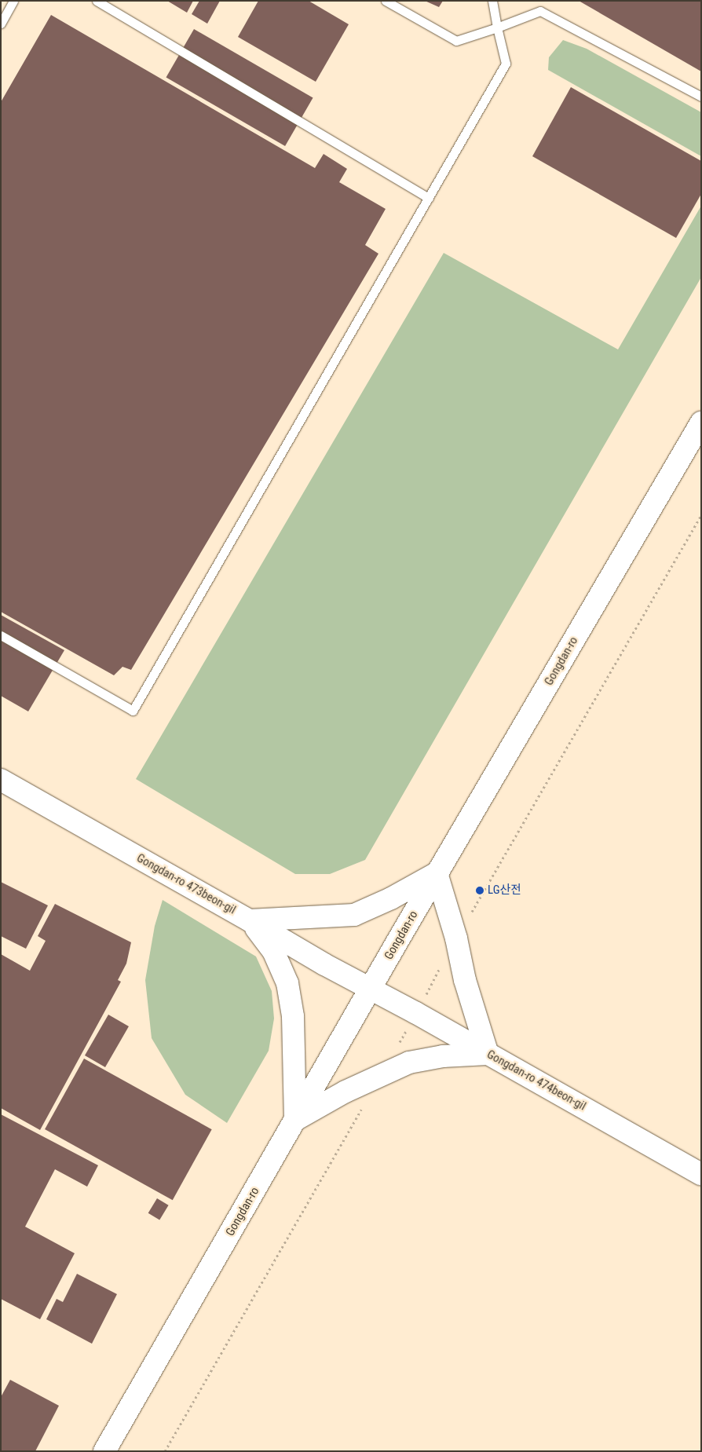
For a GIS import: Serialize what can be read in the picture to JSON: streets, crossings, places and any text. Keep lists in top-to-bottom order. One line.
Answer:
{"streets":{"main road":["Gongdan-ro","Gongdan-ro 473beon-gil","Gongdan-ro 474beon-gil"]},"crossings":[["Gongdan-ro","Gongdan-ro 473beon-gil"],["Gongdan-ro","Gongdan-ro 474beon-gil"],["Gongdan-ro 473beon-gil","Gongdan-ro 474beon-gil"]],"places":["LG산전"]}
